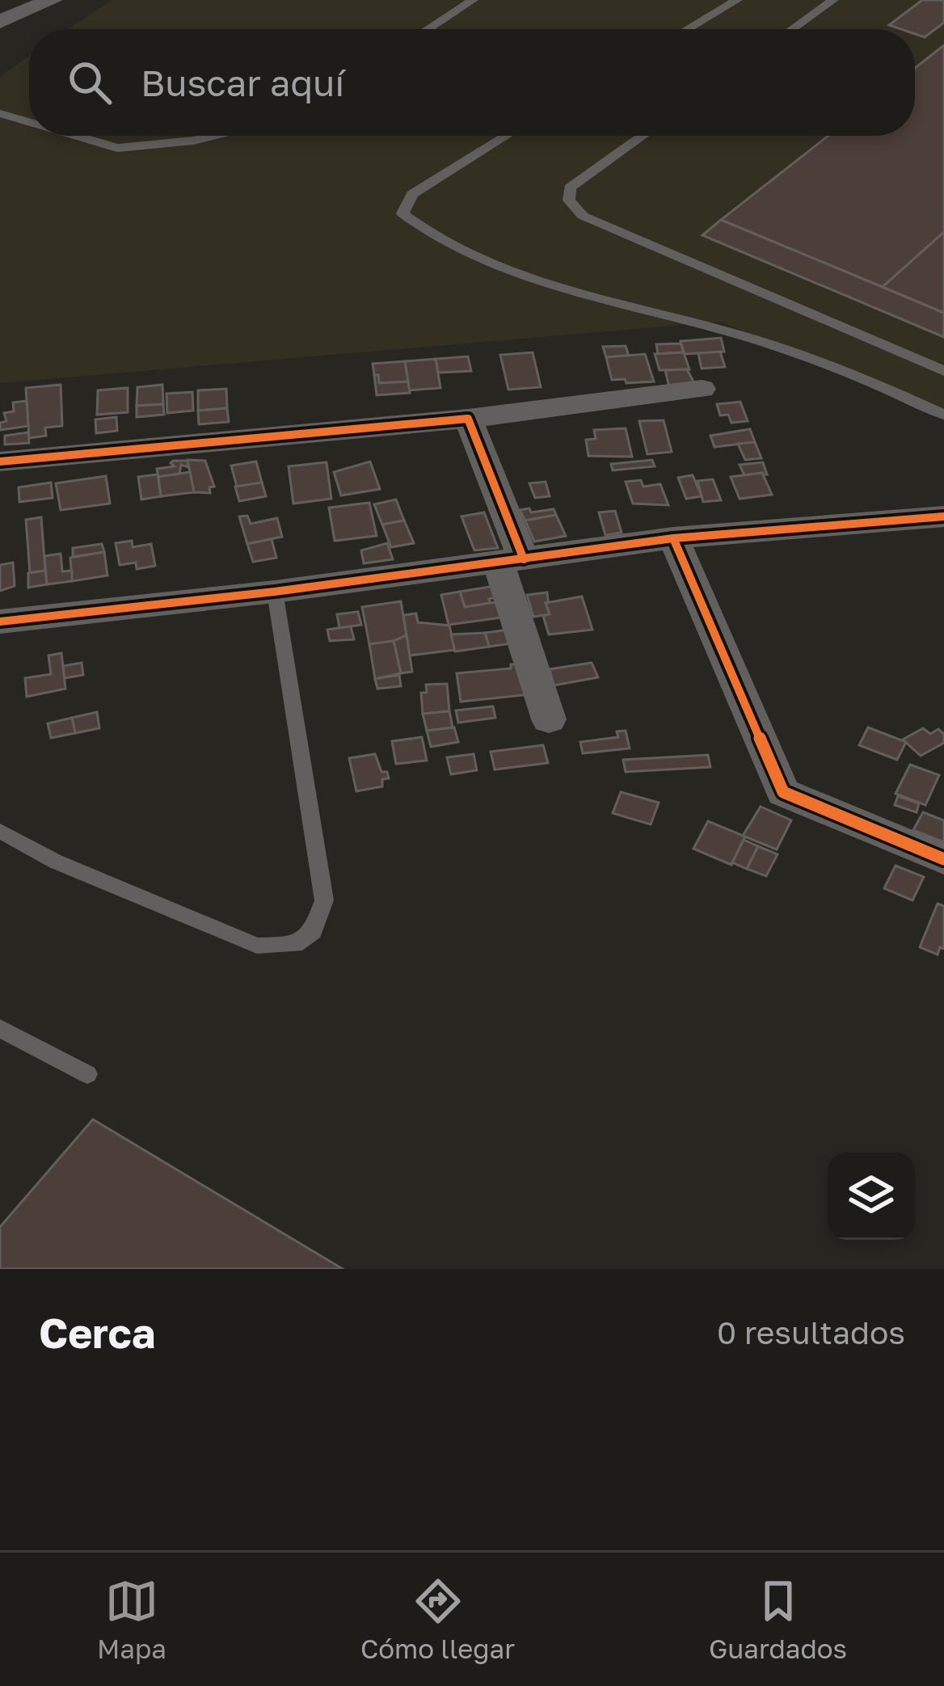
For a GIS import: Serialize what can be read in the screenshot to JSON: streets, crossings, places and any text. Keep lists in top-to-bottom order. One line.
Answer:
{"page":{"search":"Buscar aquí","heading":["Cerca","0 resultados"],"nav":["Mapa","Cómo llegar","Guardados"]}}
